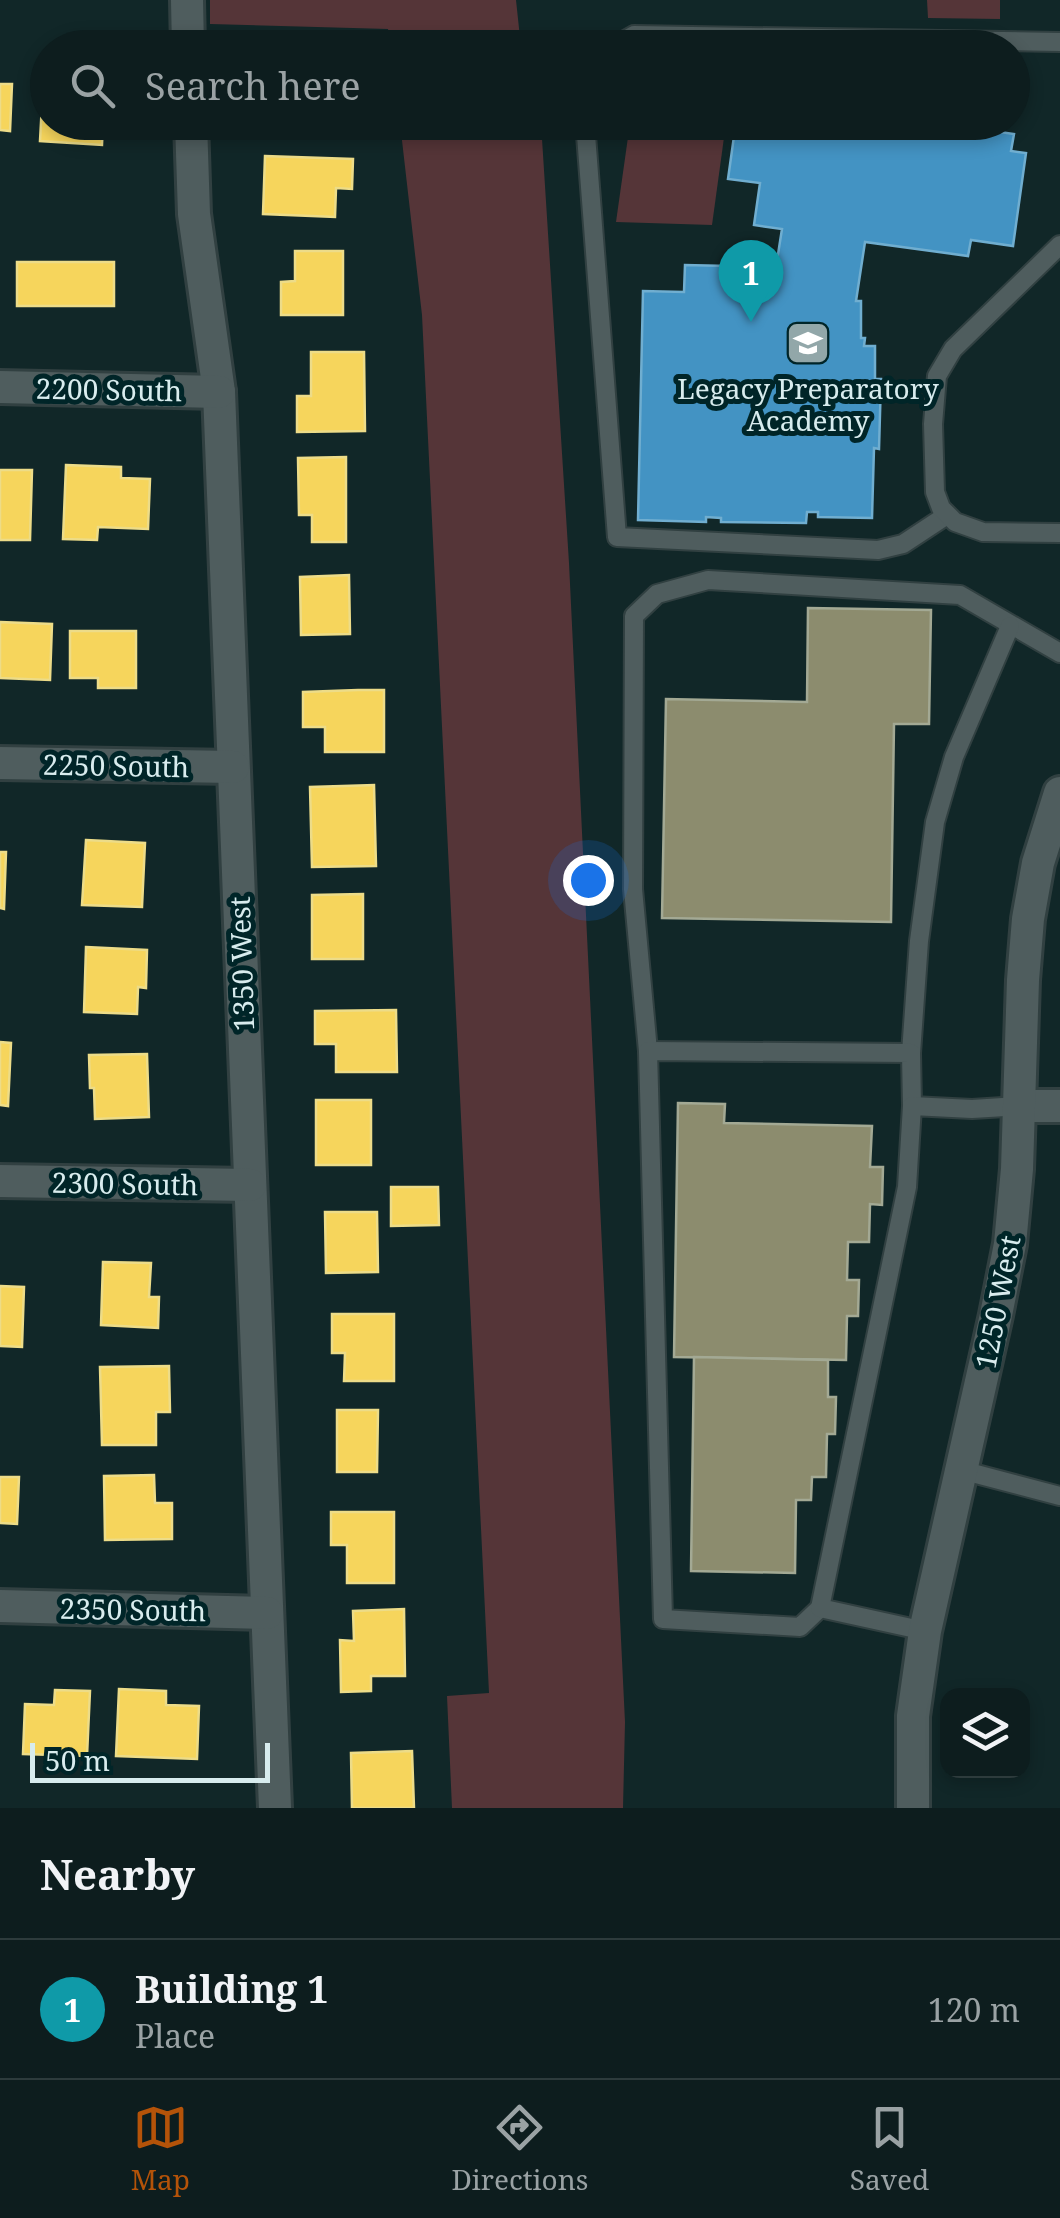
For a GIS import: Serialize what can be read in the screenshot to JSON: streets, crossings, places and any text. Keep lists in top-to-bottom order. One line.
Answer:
{"streets":{"street":["2200 South","2250 South","1350 West","2300 South","1250 West","2350 South"]},"crossings":[["2200 South","1350 West"],["2250 South","1350 West"],["1350 West","2300 South"],["1350 West","2350 South"]],"places":{"school or university":["Legacy Preparatory Academy"]},"scale_bar":"50 m","page":{"search":"Search here","pins":"1","scale":"50 m","heading":"Nearby","list":[{"mark":"1","name":"Building 1","note":"Place","value":"120 m"}],"nav":["Map","Directions","Saved"]}}
